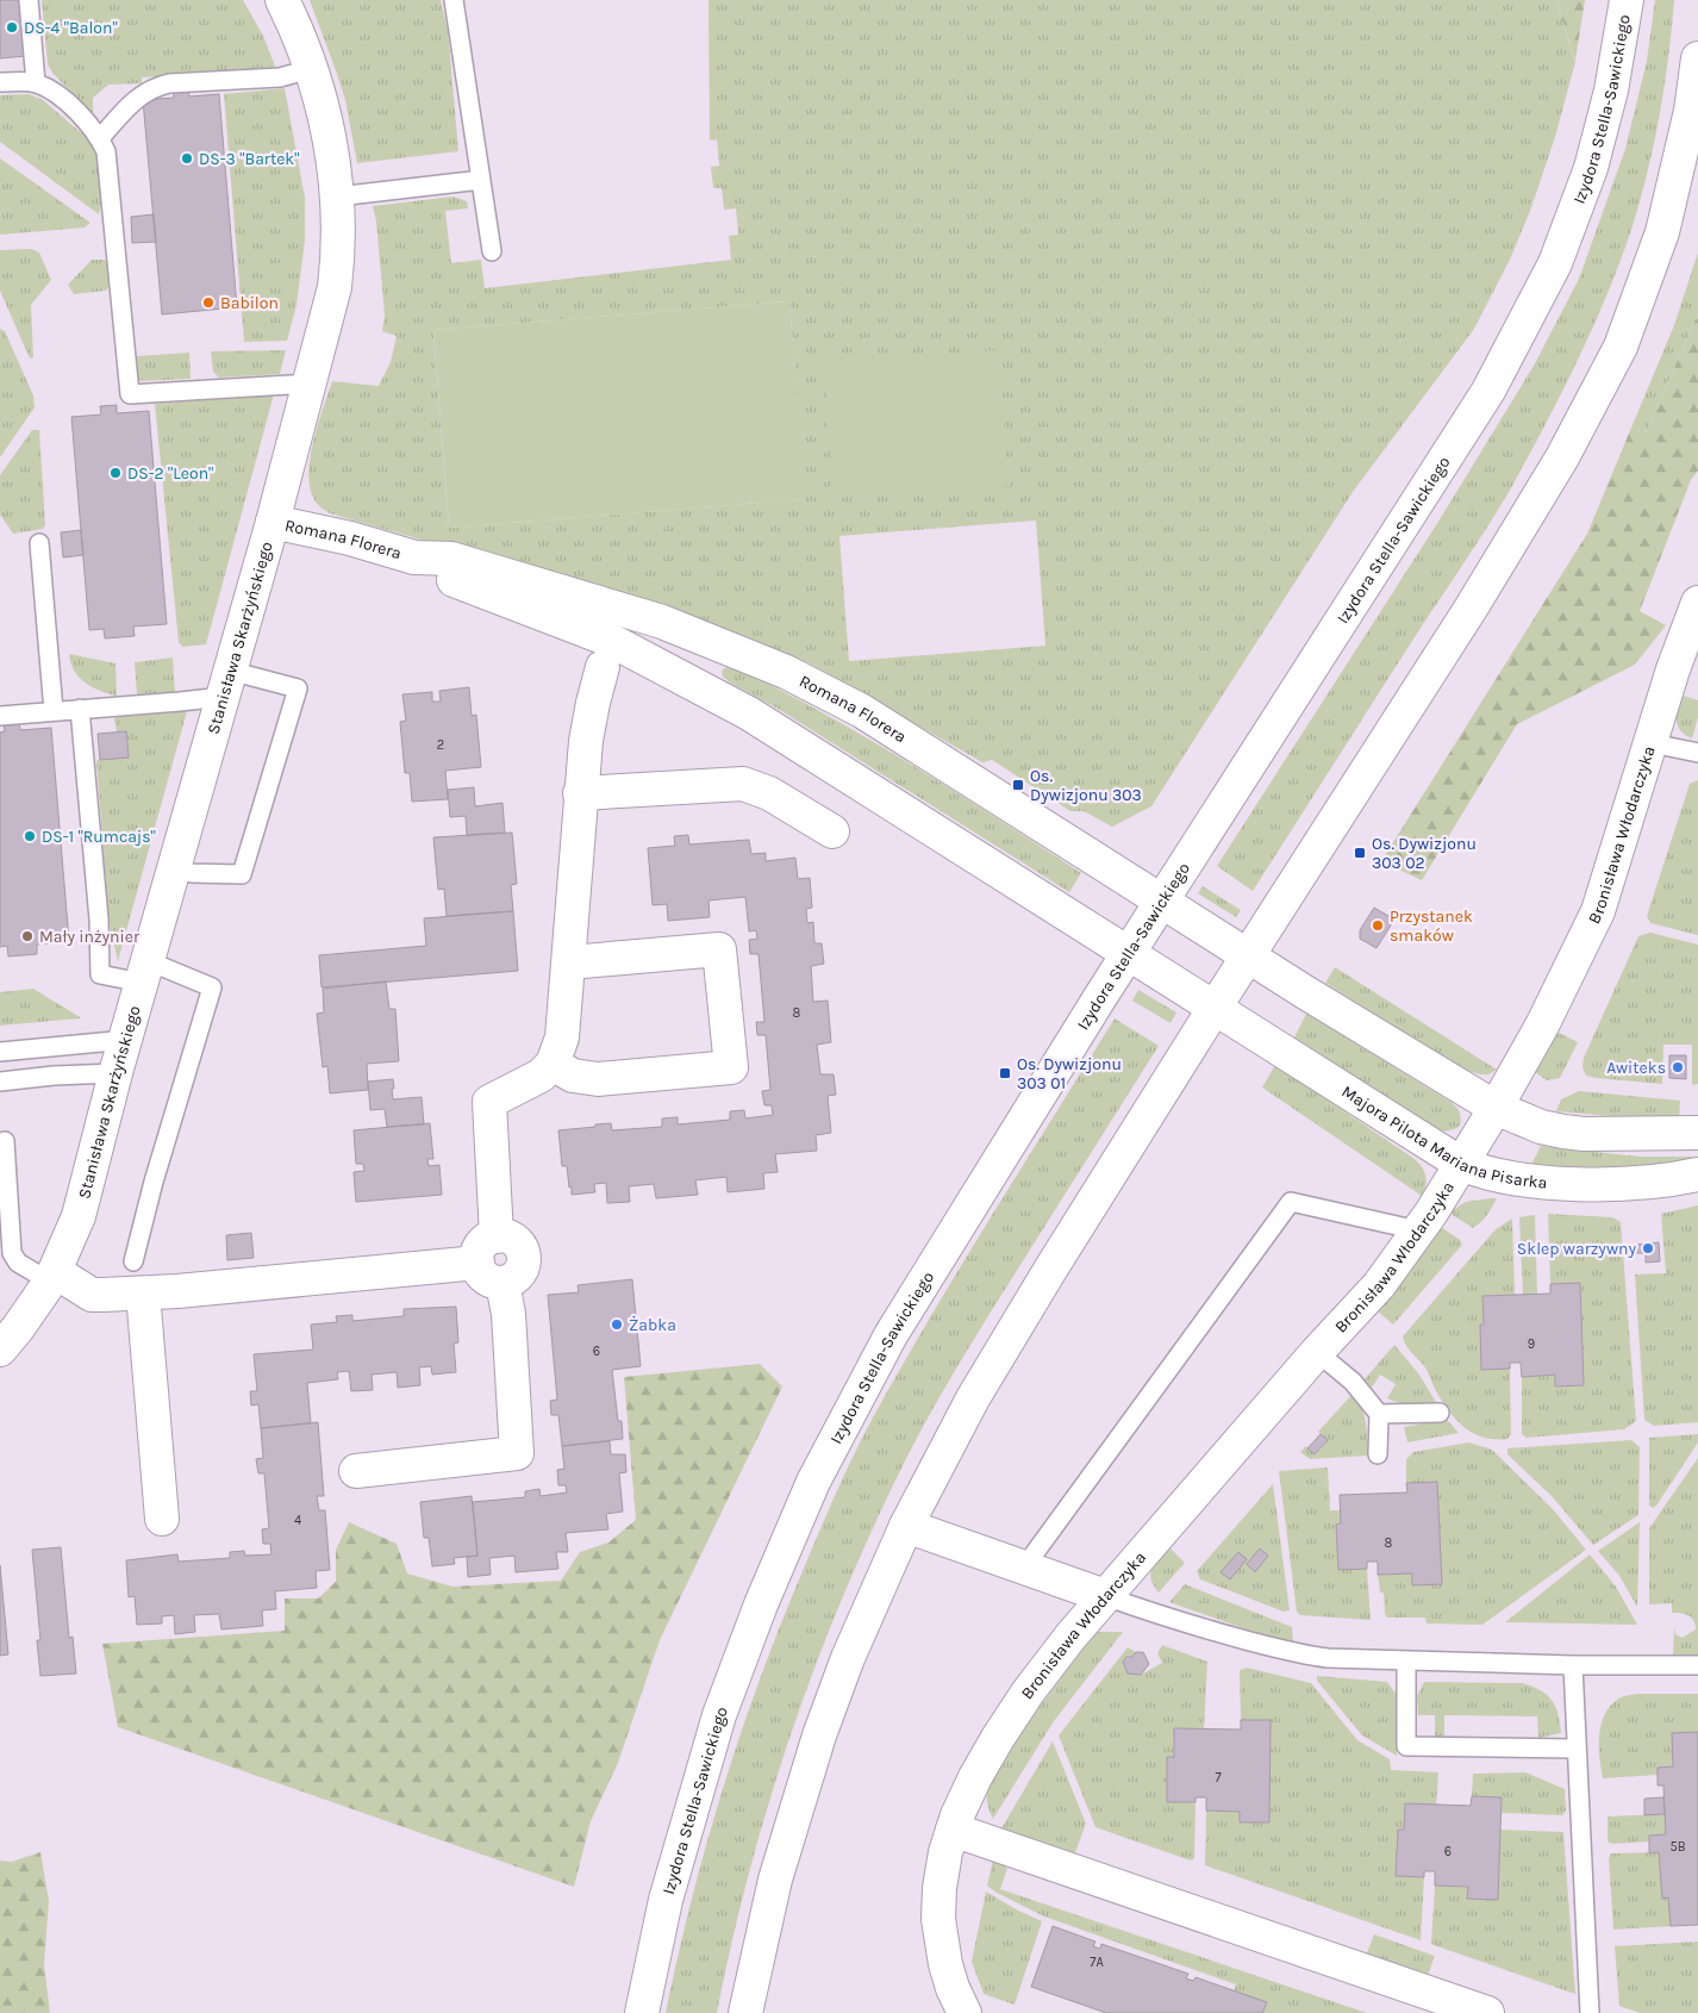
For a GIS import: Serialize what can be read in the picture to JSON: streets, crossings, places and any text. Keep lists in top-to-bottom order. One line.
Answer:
{"streets":{"street":["Izydora Stella-Sawickiego","Romana Florera","Stanisława Skarżyńskiego","Bronisława Włodarczyka","Majora Pilota Mariana Pisarka"]},"crossings":[["Izydora Stella-Sawickiego","Romana Florera"],["Romana Florera","Stanisława Skarżyńskiego"],["Romana Florera","Majora Pilota Mariana Pisarka"],["Bronisława Włodarczyka","Majora Pilota Mariana Pisarka"]],"places":{"other":["DS-4 \"Balon\"","DS-3 \"Bartek\"","Babilon","DS-2 \"Leon\"","DS-1 \"Rumcajs\"","Przystanek smaków","Mały inżynier","Awiteks","Sklep warzywny","Żabka"],"transit":["Os. Dywizjonu 303","Os. Dywizjonu 303 02","Os. Dywizjonu 303 01"]},"house_numbers":["2","8","9","6","4","8","7","5B","6","7A"]}
